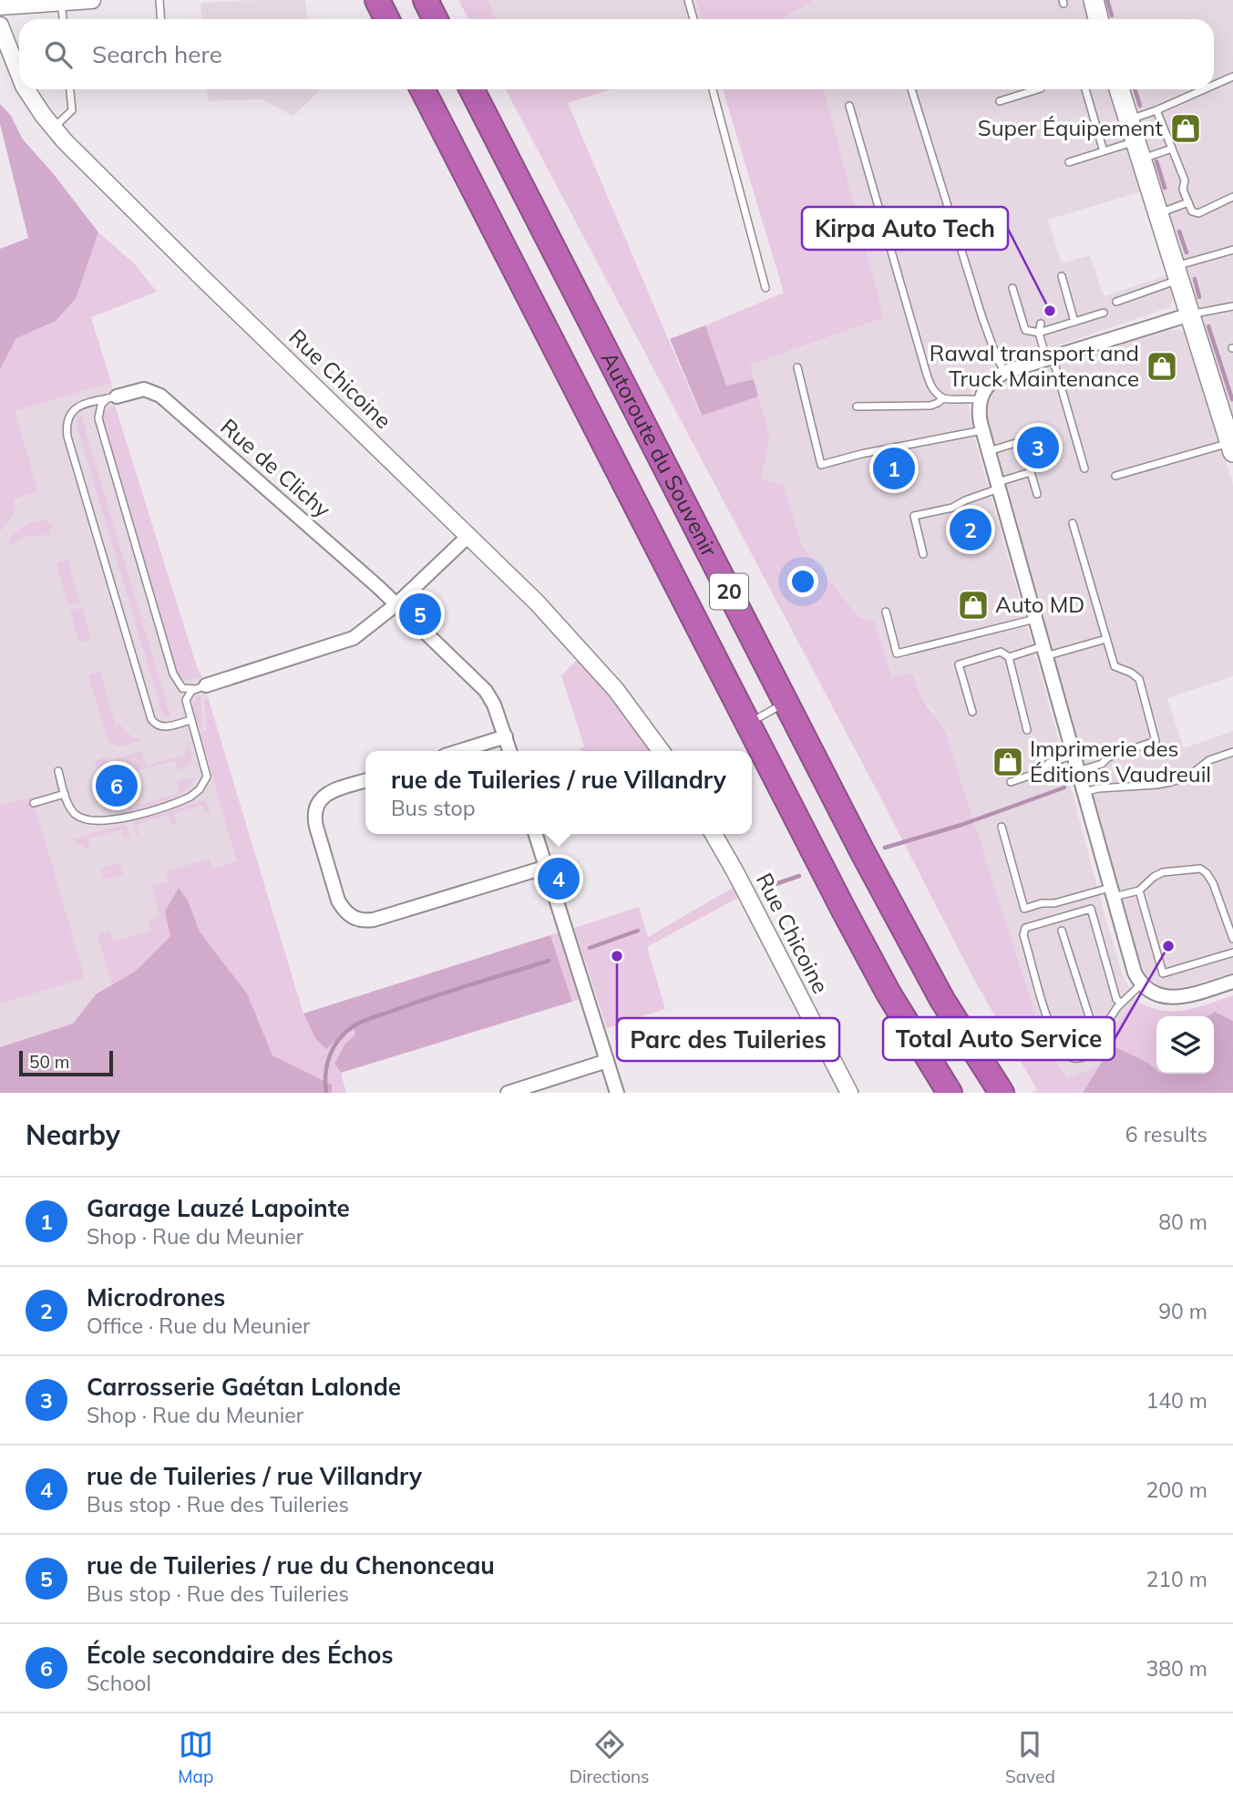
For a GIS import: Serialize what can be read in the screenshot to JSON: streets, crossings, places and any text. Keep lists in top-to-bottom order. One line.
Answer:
{"streets":{"highway":["Autoroute du Souvenir","20"],"street":["Rue Chicoine","Rue de Clichy"]},"places":{"shop":["Super Équipement","Rawal transport and Truck Maintenance","Auto MD","Imprimerie des Éditions Vaudreuil"],"other":["Kirpa Auto Tech","Total Auto Service","Parc des Tuileries"]},"scale_bar":"50 m","page":{"search":"Search here","pins":["3","1","2","5","6","4"],"popup":["rue de Tuileries / rue Villandry","Bus stop"],"scale":"50 m","heading":["Nearby","6 results"],"list":[{"mark":"1","name":"Garage Lauzé Lapointe","note":"Shop · Rue du Meunier","value":"80 m"},{"mark":"2","name":"Microdrones","note":"Office · Rue du Meunier","value":"90 m"},{"mark":"3","name":"Carrosserie Gaétan Lalonde","note":"Shop · Rue du Meunier","value":"140 m"},{"mark":"4","name":"rue de Tuileries / rue Villandry","note":"Bus stop · Rue des Tuileries","value":"200 m"},{"mark":"5","name":"rue de Tuileries / rue du Chenonceau","note":"Bus stop · Rue des Tuileries","value":"210 m"},{"mark":"6","name":"École secondaire des Échos","note":"School","value":"380 m"}],"nav":["Map","Directions","Saved"]}}
